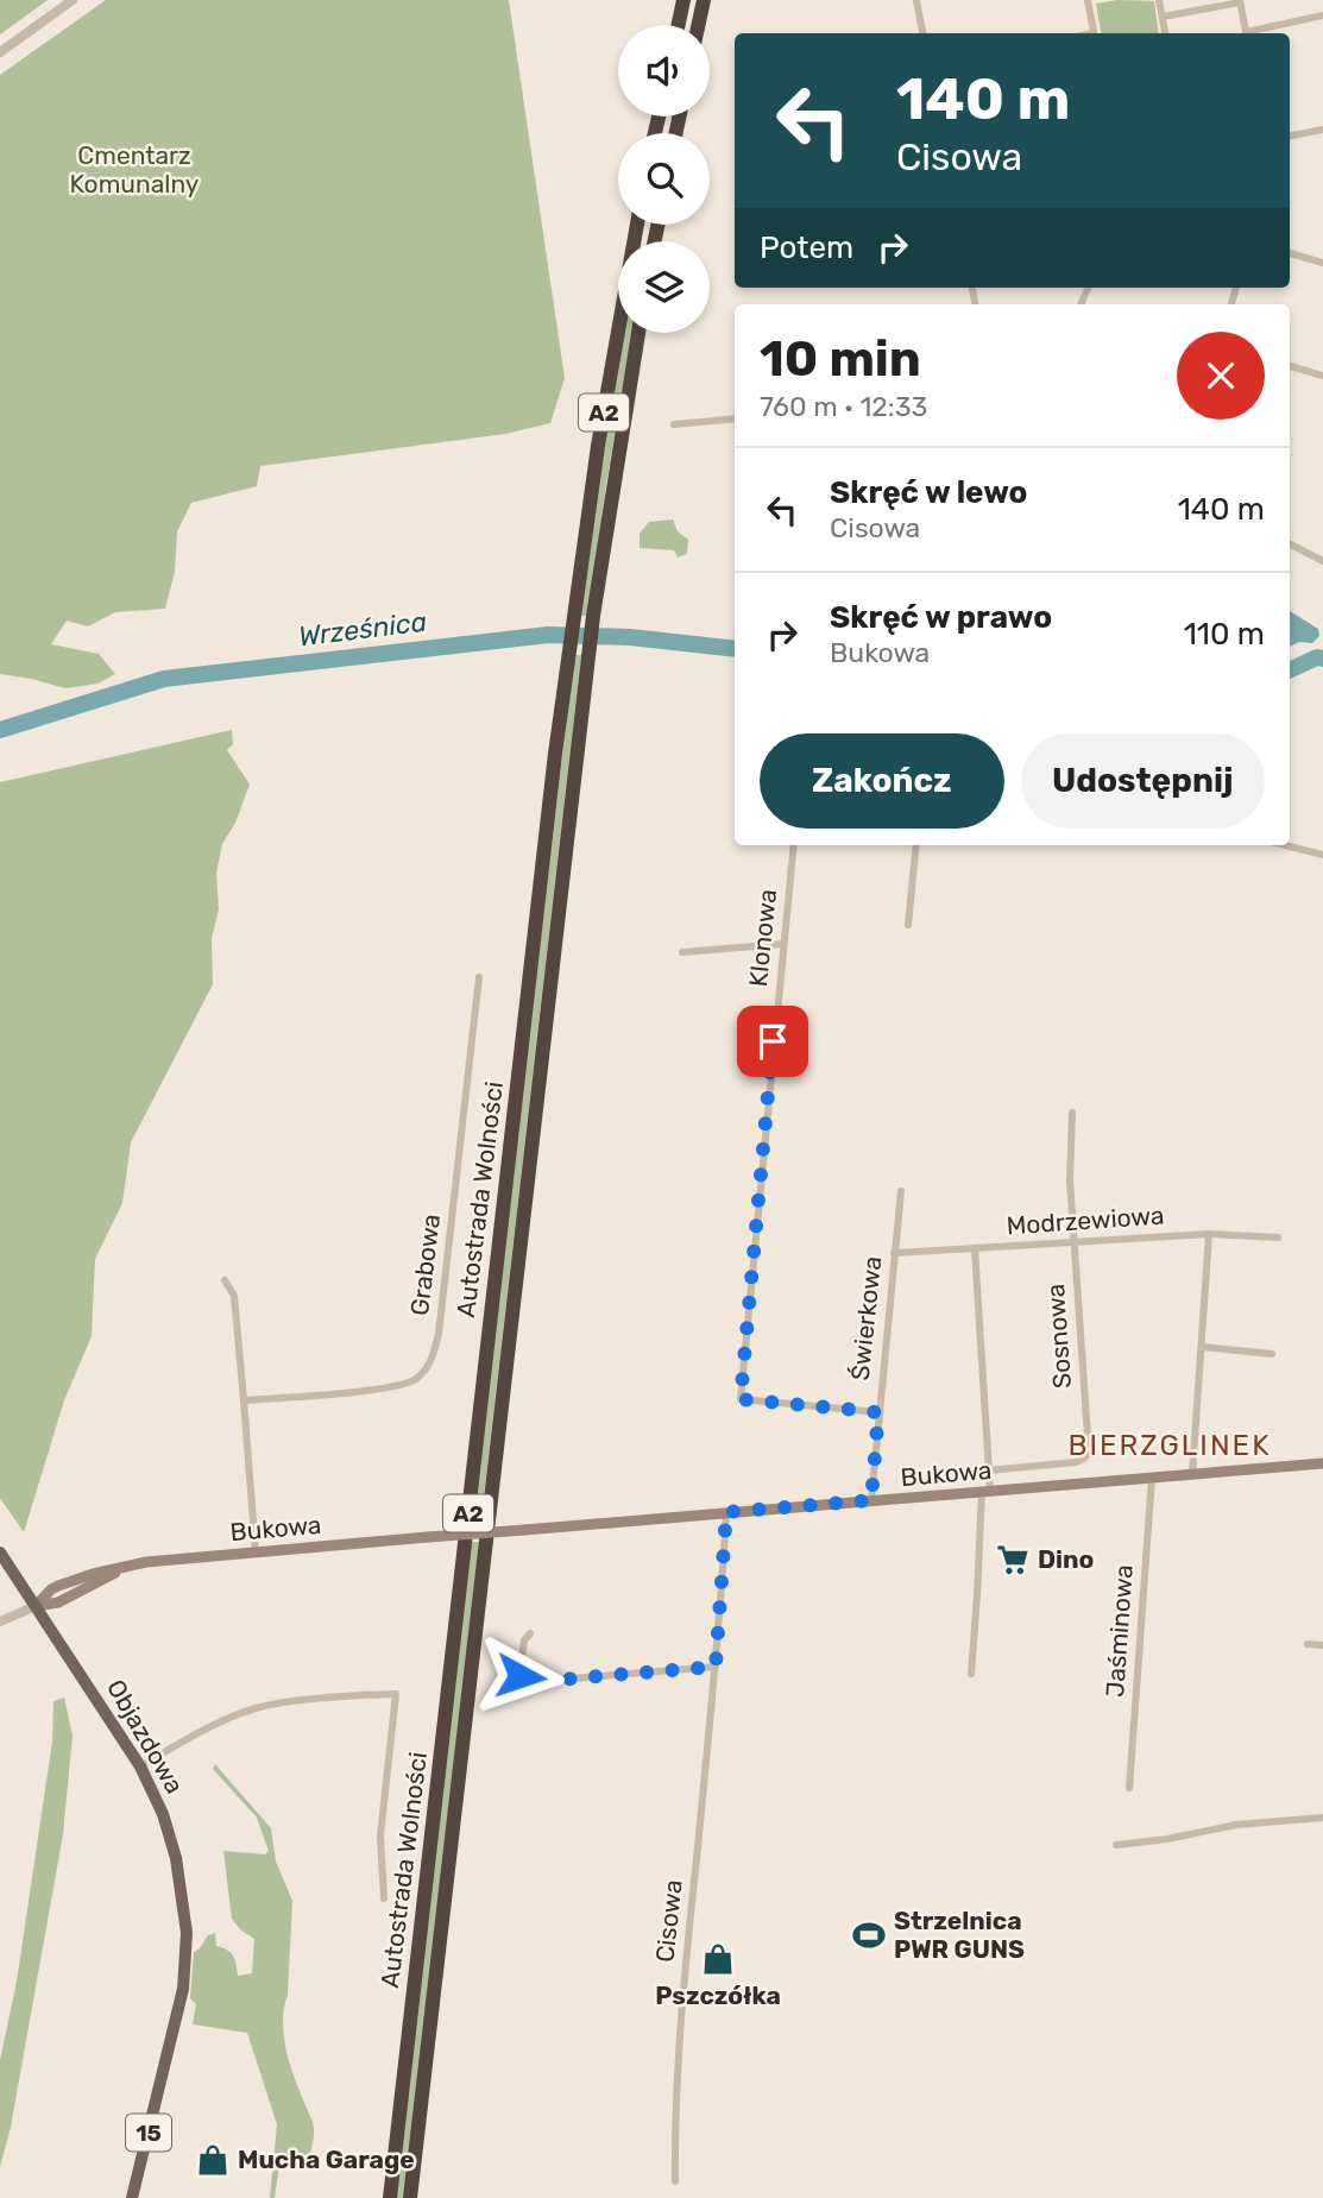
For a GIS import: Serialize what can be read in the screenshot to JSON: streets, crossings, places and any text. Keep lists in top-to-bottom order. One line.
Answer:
{"streets":{"highway":["A2","Autostrada Wolności"],"main road":["Bukowa","Objazdowa","15"],"street":["Klonowa","Modrzewiowa","Grabowa","Świerkowa","Sosnowa","Jaśminowa","Cisowa"]},"crossings":[["Klonowa","Świerkowa"],["Modrzewiowa","Świerkowa"],["Modrzewiowa","Sosnowa"],["Świerkowa","Bukowa"],["Bukowa","Jaśminowa"],["Bukowa","Objazdowa"],["Bukowa","Cisowa"],["Bukowa","15"],["Objazdowa","15"]],"districts":["BIERZGLINEK"],"water":["Wrześnica"],"parks":["Cmentarz Komunalny"],"places":{"supermarket":["Dino"],"sports":["Strzelnica PWR GUNS"],"shop":["Pszczółka","Mucha Garage"]},"page":{"turn":["140 m","Cisowa"],"then":"Potem","heading":["10 min","760 m · 12:33"],"list":[{"name":"Skręć w lewo","note":"Cisowa","value":"140 m"},{"name":"Skręć w prawo","note":"Bukowa","value":"110 m"}],"buttons":["Zakończ","Udostępnij"]}}
